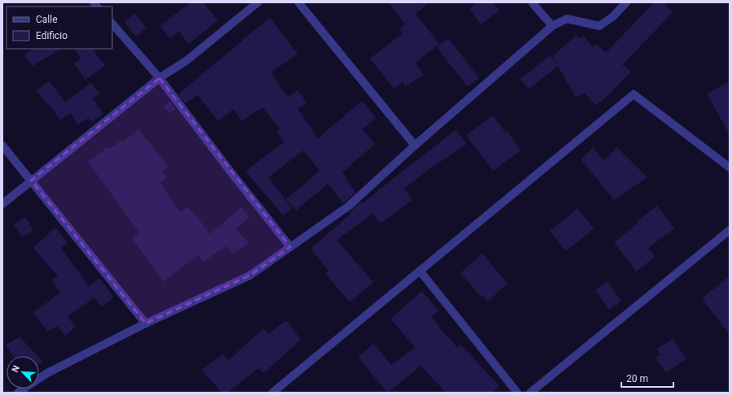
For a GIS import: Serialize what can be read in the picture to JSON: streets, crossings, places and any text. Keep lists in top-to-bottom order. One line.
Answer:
{"legend":["Calle","Edificio"],"scale_bar":"20 m","north":"top left"}
